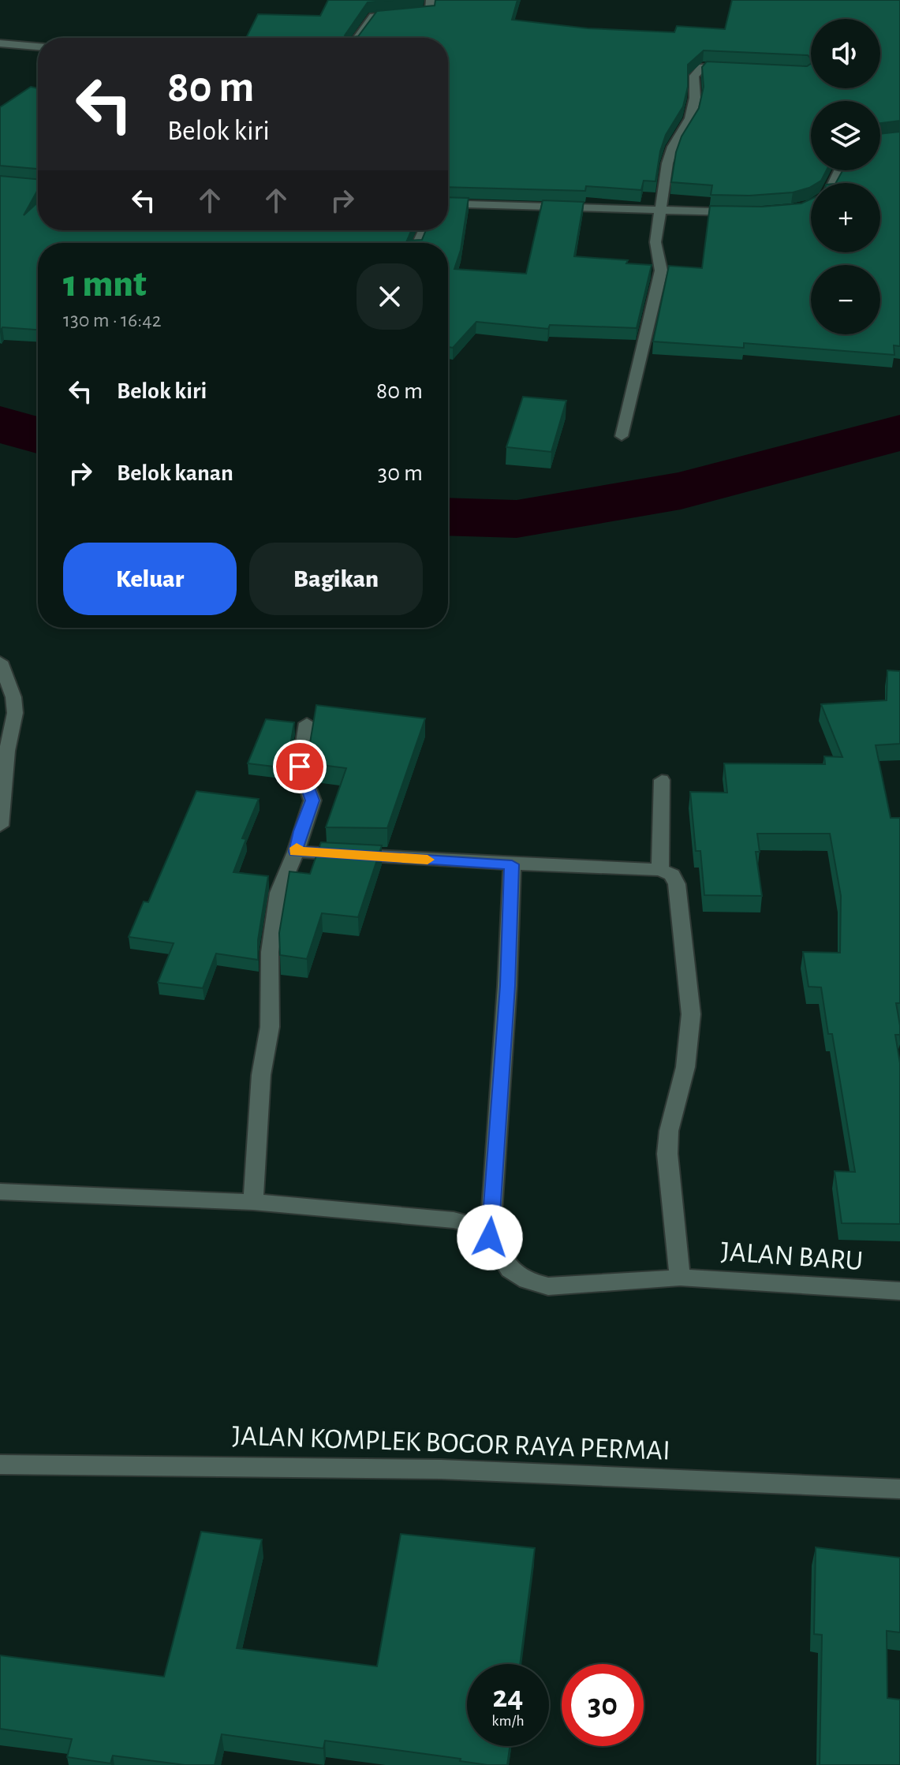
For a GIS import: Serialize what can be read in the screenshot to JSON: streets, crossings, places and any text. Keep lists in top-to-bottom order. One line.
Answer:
{"streets":{"street":["JALAN BARU","JALAN KOMPLEK BOGOR RAYA PERMAI"]},"page":{"map_buttons":["+","−"],"turn":["80 m","Belok kiri"],"heading":["1 mnt","130 m · 16:42"],"list":[{"name":"Belok kiri","value":"80 m"},{"name":"Belok kanan","value":"30 m"}],"buttons":["Keluar","Bagikan"],"speed":"24 km/h","limit":"30"}}
